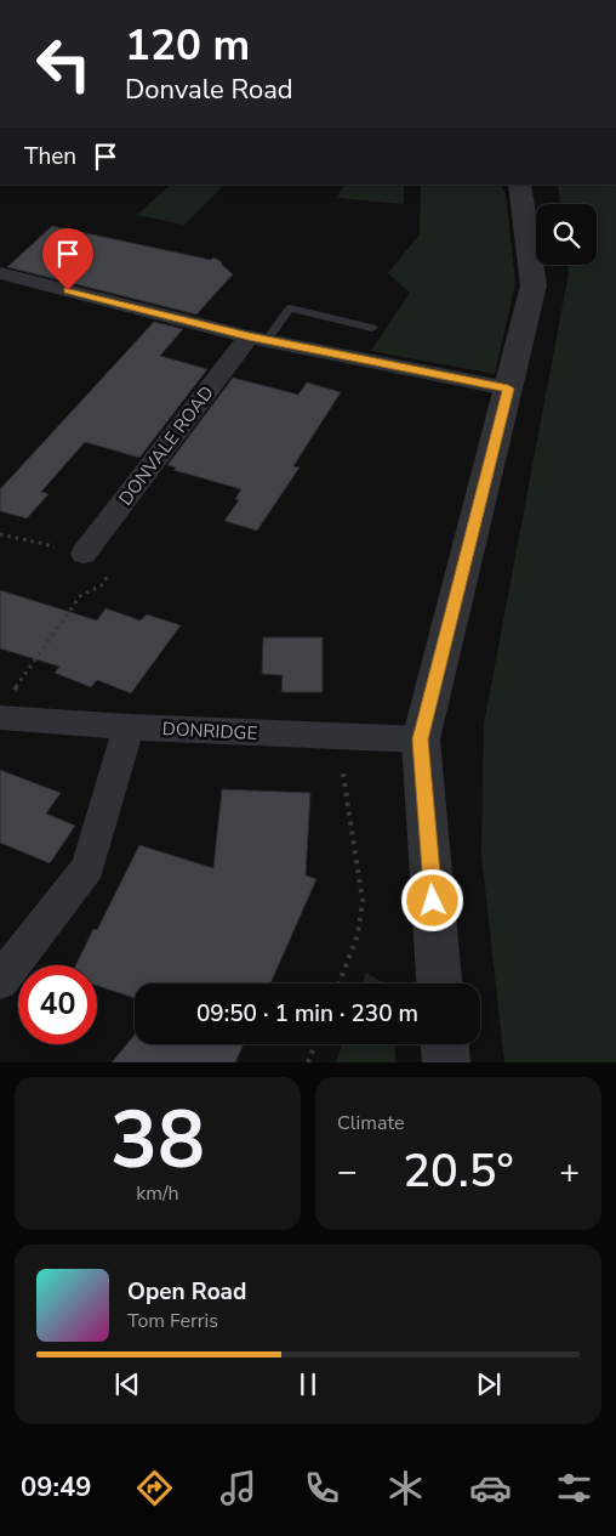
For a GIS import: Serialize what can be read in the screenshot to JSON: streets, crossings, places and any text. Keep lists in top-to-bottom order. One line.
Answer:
{"streets":{"street":["DONVALE ROAD","DONRIDGE"]},"page":{"turn":["120 m","Donvale Road"],"then":"Then","limit":"40","trip":"09:50 · 1 min · 230 m","tile":[["38","km/h"],"Climate"],"heat":["−","20.5°","+"],"song":["Open Road","Tom Ferris"],"tabs":"09:49"}}
